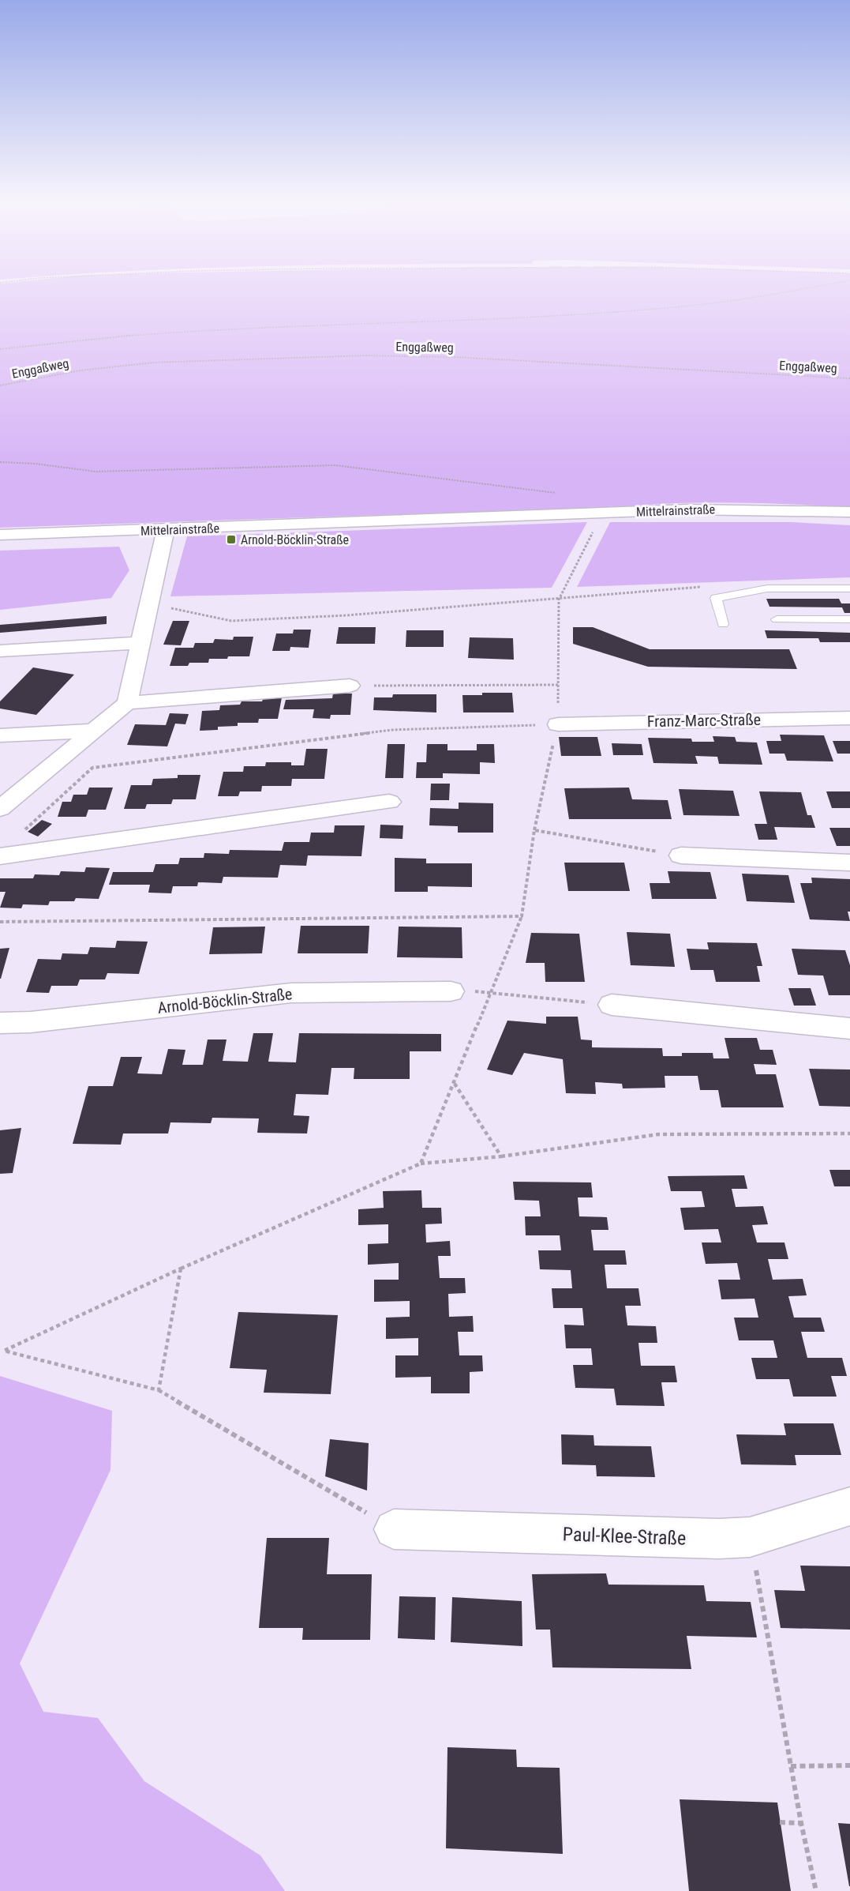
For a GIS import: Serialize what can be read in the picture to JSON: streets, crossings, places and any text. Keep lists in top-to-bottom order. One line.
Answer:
{"streets":{"street":["Mittelrainstraße","Franz-Marc-Straße","Arnold-Böcklin-Straße","Paul-Klee-Straße"],"path":["Enggaßweg"]},"places":{"transit":["Arnold-Böcklin-Straße"]}}
